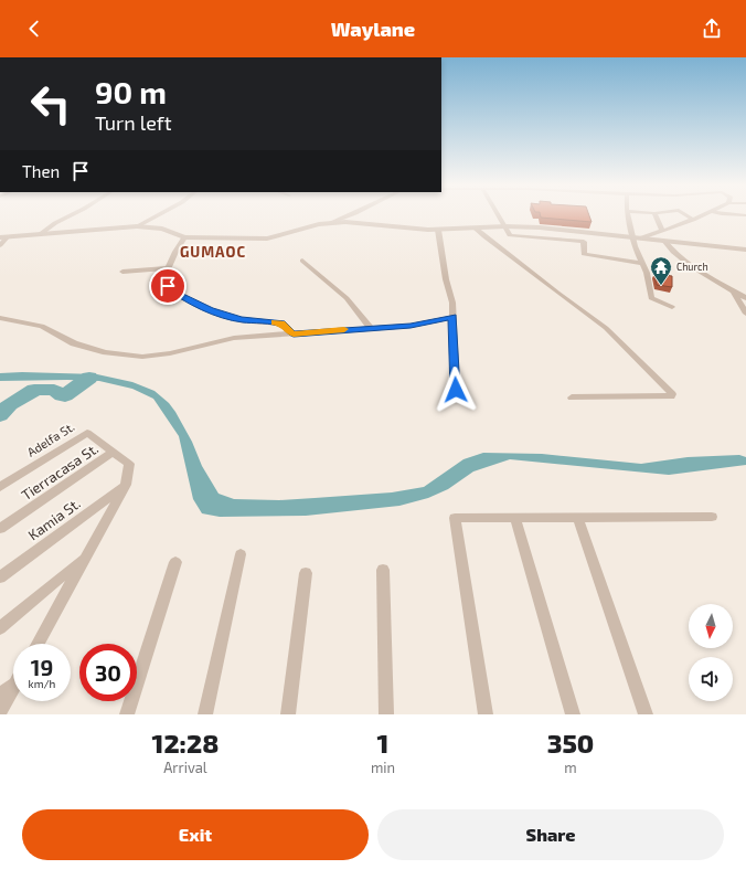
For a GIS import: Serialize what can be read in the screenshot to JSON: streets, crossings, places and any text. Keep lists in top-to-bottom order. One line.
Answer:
{"streets":{"street":["Adelfa St.","Tierracasa St.","Kamia St."]},"crossings":[["Adelfa St.","Tierracasa St."]],"districts":["GUMAOC"],"places":{"temple":["Church"]},"north":"bottom","page":{"header":"Waylane","turn":["90 m","Turn left"],"then":"Then","speed":"19 km/h","limit":"30","eta":["12:28","Arrival","1","min","350","m"],"buttons":["Exit","Share"]}}
